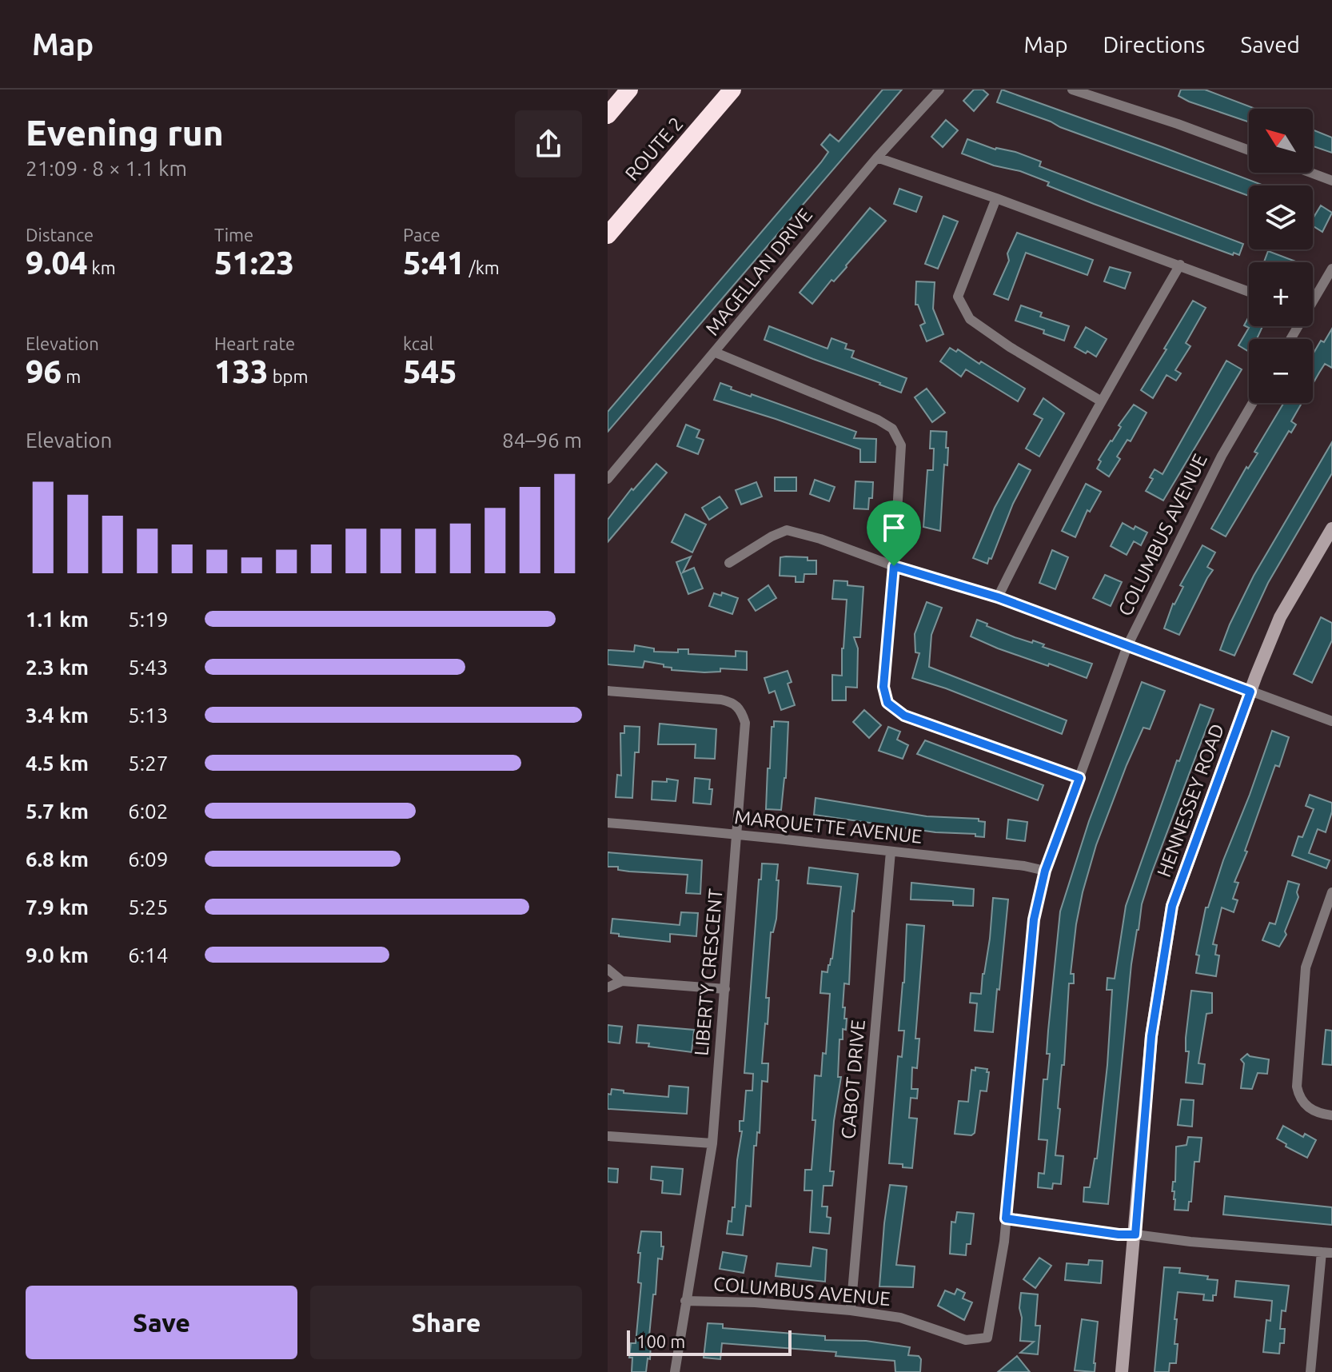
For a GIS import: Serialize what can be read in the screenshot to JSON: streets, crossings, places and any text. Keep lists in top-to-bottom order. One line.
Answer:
{"streets":{"highway":["ROUTE 2"],"street":["MAGELLAN DRIVE","COLUMBUS AVENUE","HENNESSEY ROAD","MARQUETTE AVENUE","LIBERTY CRESCENT","CABOT DRIVE"]},"crossings":[["COLUMBUS AVENUE","MARQUETTE AVENUE"],["COLUMBUS AVENUE","LIBERTY CRESCENT"],["COLUMBUS AVENUE","CABOT DRIVE"],["MARQUETTE AVENUE","LIBERTY CRESCENT"],["MARQUETTE AVENUE","CABOT DRIVE"]],"scale_bar":"100 m","north":"top left","page":{"header":"Map","nav":["Map","Directions","Saved"],"heading":["Evening run","21:09 · 8 × 1.1 km"],"map_buttons":["+","−"],"stats":[["Distance","9.04 km"],["Time","51:23"],["Pace","5:41 /km"],["Elevation","96 m"],["Heart rate","133 bpm"],["kcal","545"]],"chart":["Elevation","84–96 m"],"list":[{"name":"1.1 km","note":"5:19"},{"name":"2.3 km","note":"5:43"},{"name":"3.4 km","note":"5:13"},{"name":"4.5 km","note":"5:27"},{"name":"5.7 km","note":"6:02"},{"name":"6.8 km","note":"6:09"},{"name":"7.9 km","note":"5:25"},{"name":"9.0 km","note":"6:14"}],"buttons":["Save","Share"],"scale":"100 m"}}
